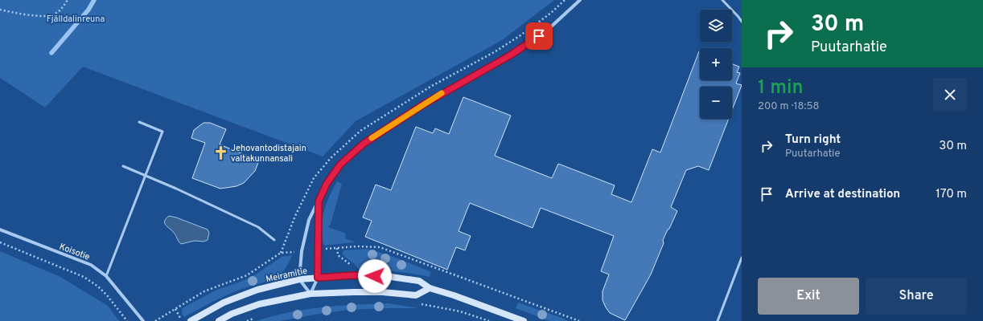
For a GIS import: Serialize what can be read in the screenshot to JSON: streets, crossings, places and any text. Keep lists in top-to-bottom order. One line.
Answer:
{"streets":{"main road":["Meiramitie"],"street":["Koisotie"]},"parks":["Fjälldalinreuna"],"places":{"church":["Jehovantodistajain valtakunnansali"]},"page":{"turn":["30 m","Puutarhatie"],"map_buttons":["+","−"],"heading":["1 min","200 m · 18:58"],"list":[{"name":"Turn right","note":"Puutarhatie","value":"30 m"},{"name":"Arrive at destination","value":"170 m"}],"buttons":["Exit","Share"]}}
